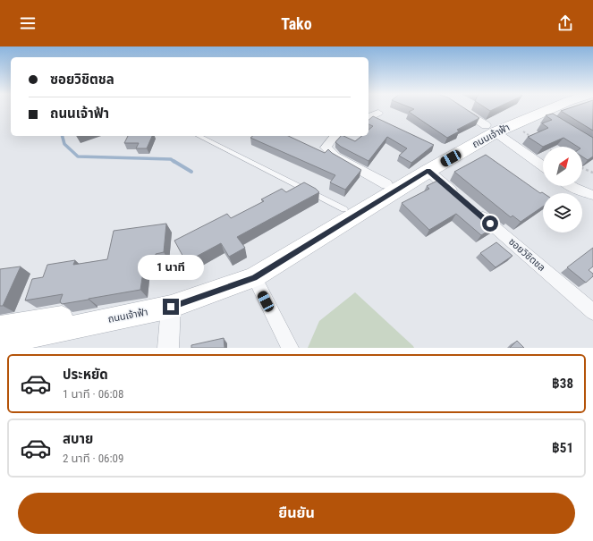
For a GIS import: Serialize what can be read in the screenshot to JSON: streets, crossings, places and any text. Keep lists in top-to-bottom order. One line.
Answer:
{"streets":{"main road":["ถนนเจ้าฟ้า"],"street":["ซอยวิชิตชล"]},"north":"top right","page":{"header":"Tako","banner":["ซอยวิชิตชล","ถนนเจ้าฟ้า"],"bubble":"1 นาที","list":[{"name":"ประหยัด","note":"1 นาที · 06:08","value":"฿38"},{"name":"สบาย","note":"2 นาที · 06:09","value":"฿51"}],"buttons":"ยืนยัน"}}
